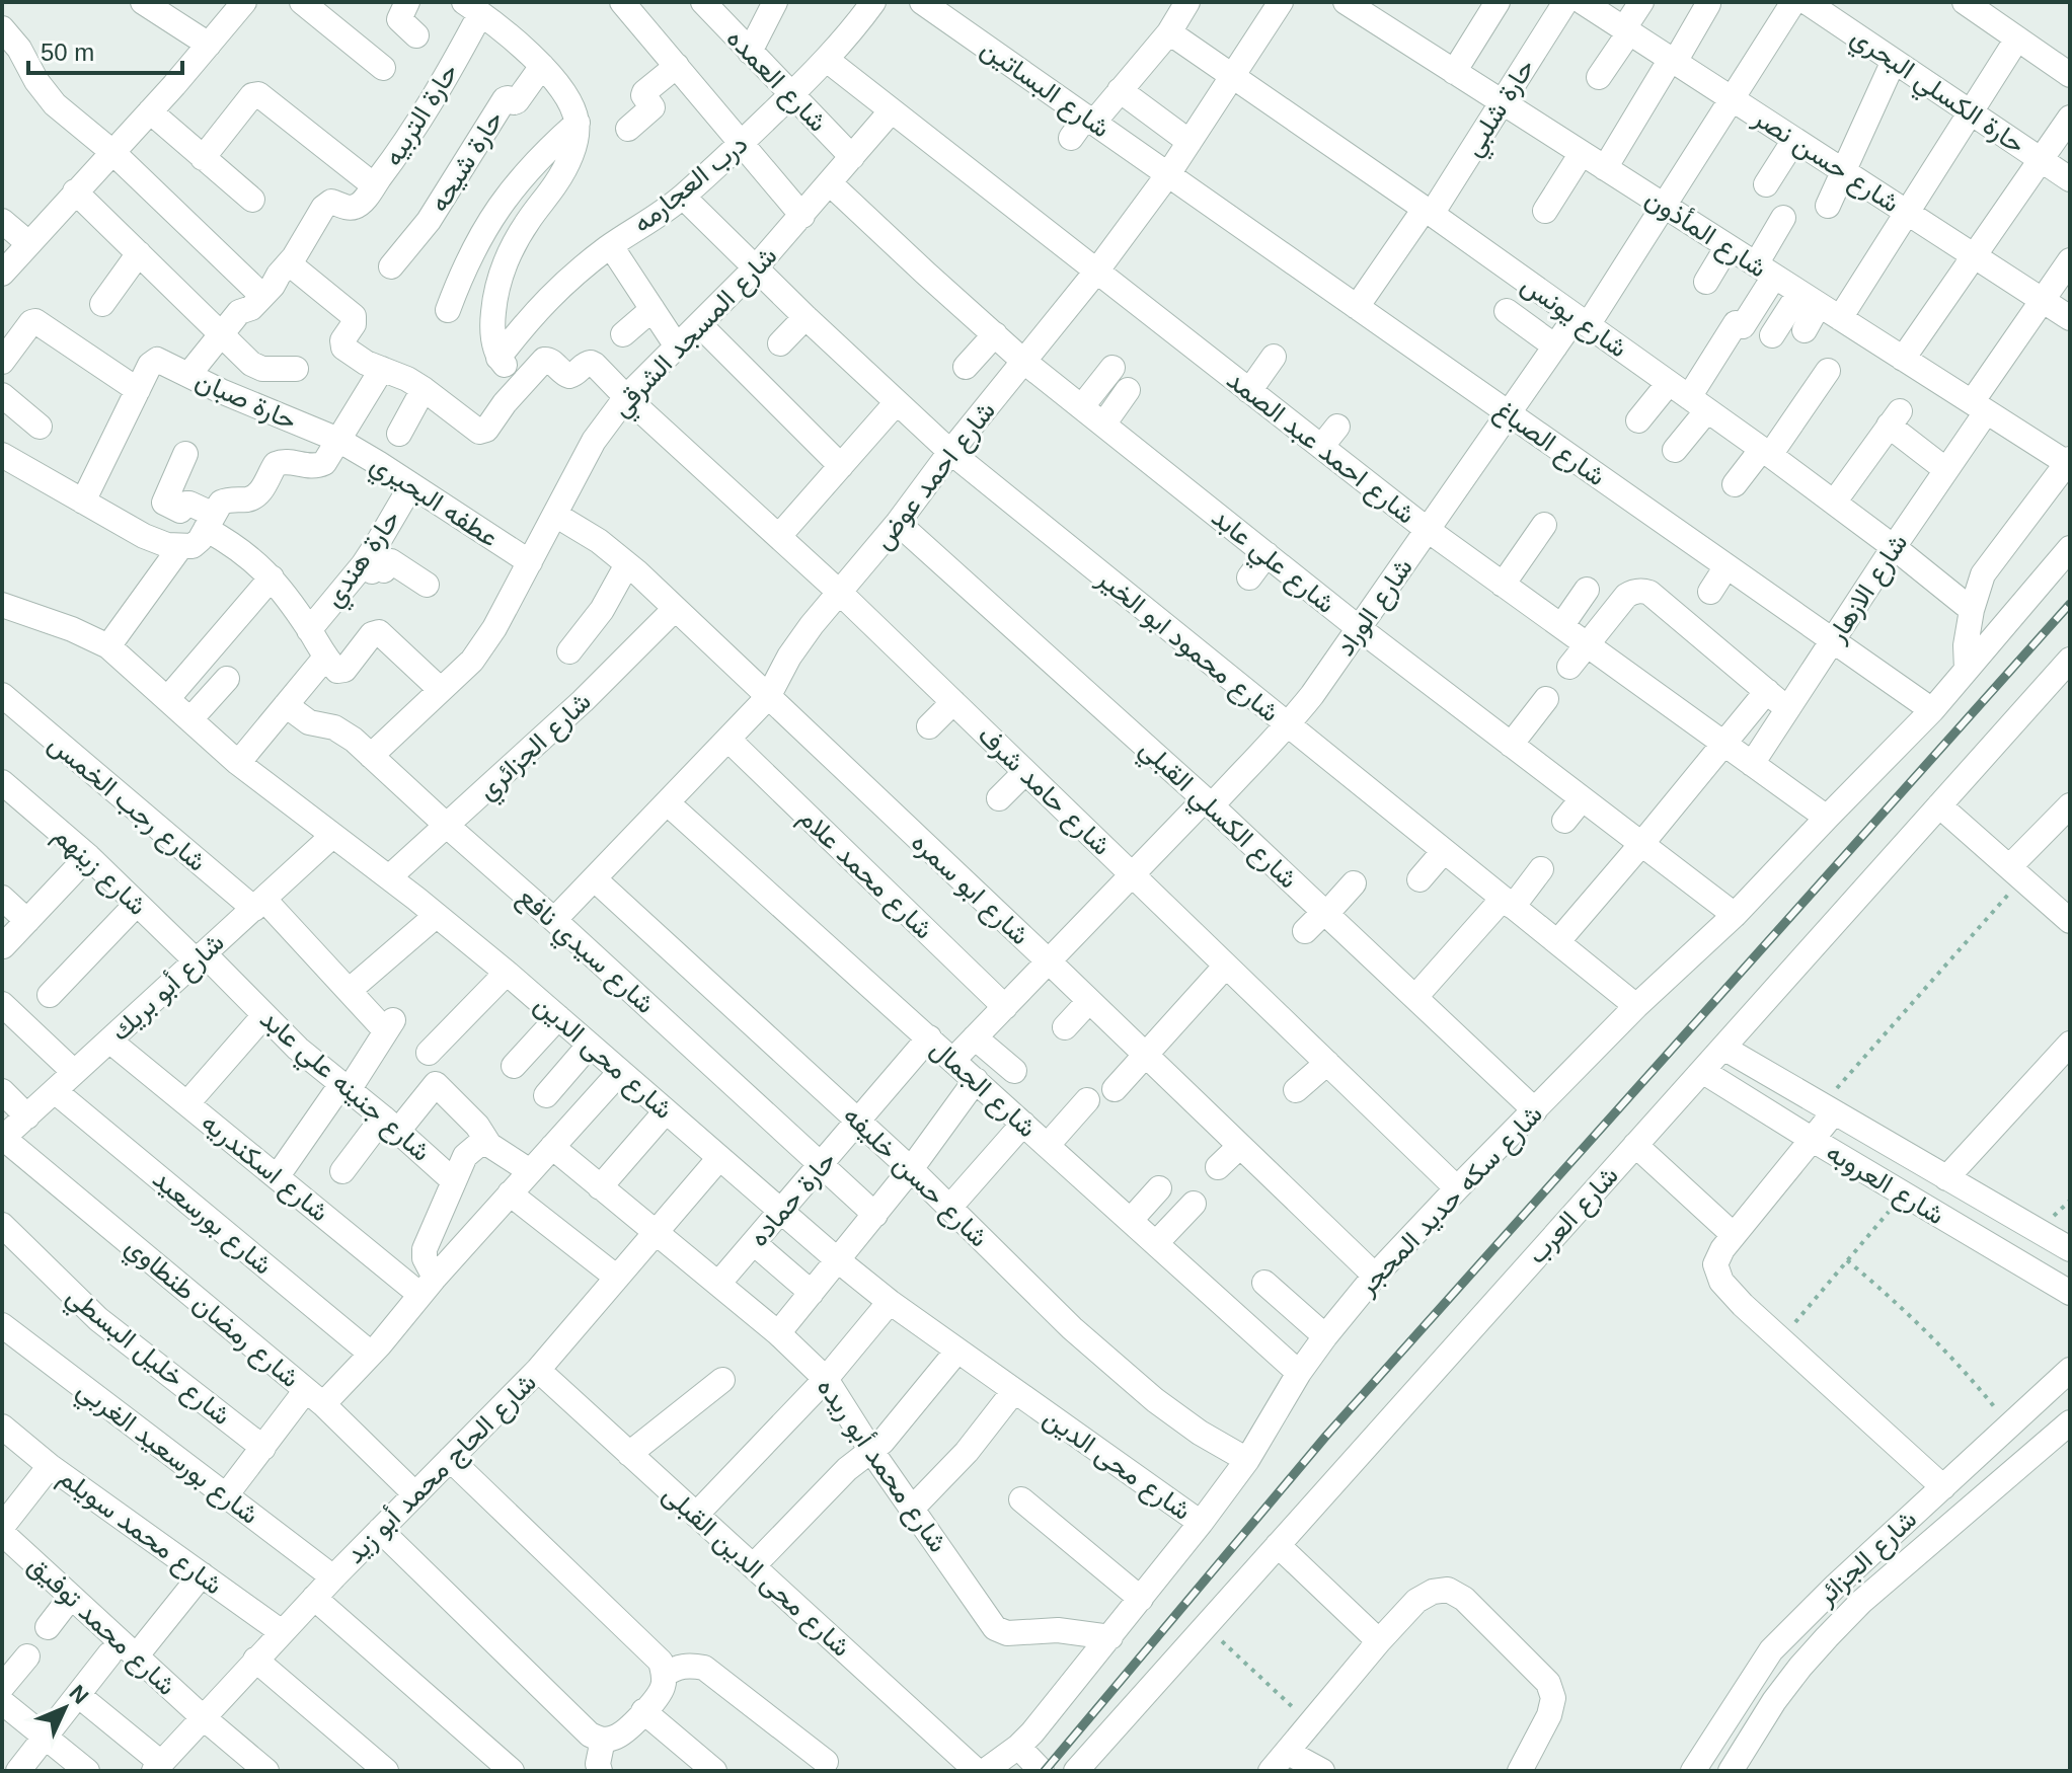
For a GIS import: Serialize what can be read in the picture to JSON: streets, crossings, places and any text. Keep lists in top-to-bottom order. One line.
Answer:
{"streets":{"street":["شارع العمده","شارع البساتين","حارة الكسلي البحري","حارة شلبي","حارة التربيه","شارع حسن نصر","حارة شيحه","درب العجارمه","شارع المأذون","شارع يونس","شارع المسجد الشرقي","حارة صبان","شارع الصباغ","شارع احمد عبد الصمد","شارع احمد عوض","عطفه البحيري","حارة هندي","شارع علي عابد","شارع الازهار","شارع الوراد","شارع محمود ابو الخير","شارع الجزائري","شارع حامد شرف","شارع رجب الخمس","شارع الكسلي القبلي","شارع زينهم","شارع محمد علام","شارع ابو سمره","شارع سيدي نافع","شارع أبو بريك","شارع محى الدين","شارع جنينه علي عابد","شارع الجمال","شارع اسكندريه","شارع حسن خليفه","شارع العروبه","حارة حماده","شارع سكه حديد المحجر","شارع العرب","شارع بورسعيد","شارع رمضان طنطاوي","شارع خليل البسطي","شارع بورسعيد الغربي","شارع محمد أبو ريده","شارع الحاج محمد أبو زيد","شارع محمد سويلم","شارع الجزائر","شارع محى الدين القبلى","شارع محمد توفيق"]},"crossings":[["شارع العمده","درب العجارمه"],["شارع العمده","شارع المسجد الشرقي"],["شارع البساتين","شارع الصباغ"],["شارع البساتين","شارع احمد عوض"],["حارة شلبي","شارع المأذون"],["حارة شلبي","شارع يونس"],["حارة شلبي","شارع الصباغ"],["شارع حسن نصر","شارع الازهار"],["شارع حسن نصر","شارع الوراد"],["درب العجارمه","شارع احمد عبد الصمد"],["درب العجارمه","شارع محمود ابو الخير"],["شارع المأذون","شارع الازهار"],["شارع المأذون","شارع الوراد"],["شارع يونس","شارع احمد عوض"],["شارع يونس","شارع الازهار"],["شارع يونس","شارع الوراد"],["شارع المسجد الشرقي","شارع احمد عبد الصمد"],["شارع المسجد الشرقي","عطفه البحيري"],["شارع المسجد الشرقي","شارع علي عابد"],["شارع المسجد الشرقي","شارع محمود ابو الخير"],["شارع المسجد الشرقي","شارع حامد شرف"],["شارع المسجد الشرقي","شارع ابو سمره"],["شارع المسجد الشرقي","شارع سيدي نافع"],["حارة صبان","عطفه البحيري"],["شارع الصباغ","شارع احمد عوض"],["شارع الصباغ","شارع الازهار"],["شارع الصباغ","شارع الوراد"],["شارع الصباغ","شارع سكه حديد المحجر"],["شارع احمد عبد الصمد","شارع احمد عوض"],["شارع احمد عبد الصمد","شارع الازهار"],["شارع احمد عبد الصمد","شارع الوراد"],["شارع احمد عبد الصمد","شارع سكه حديد المحجر"],["شارع احمد عوض","شارع علي عابد"],["شارع احمد عوض","شارع محمود ابو الخير"],["شارع احمد عوض","شارع حامد شرف"],["شارع احمد عوض","شارع الكسلي القبلي"],["شارع احمد عوض","شارع محمد علام"],["شارع احمد عوض","شارع ابو سمره"],["شارع احمد عوض","شارع سيدي نافع"],["شارع احمد عوض","شارع الجمال"],["شارع احمد عوض","شارع حسن خليفه"],["عطفه البحيري","حارة هندي"],["شارع علي عابد","شارع الوراد"],["شارع علي عابد","شارع سكه حديد المحجر"],["شارع الوراد","شارع محمود ابو الخير"],["شارع الوراد","شارع حامد شرف"],["شارع الوراد","شارع الكسلي القبلي"],["شارع الوراد","شارع محمد علام"],["شارع الوراد","شارع ابو سمره"],["شارع الوراد","شارع الجمال"],["شارع محمود ابو الخير","شارع سكه حديد المحجر"],["شارع الجزائري","شارع ابو سمره"],["شارع الجزائري","شارع سيدي نافع"],["شارع الجزائري","شارع محى الدين"],["شارع حامد شرف","شارع سكه حديد المحجر"],["شارع رجب الخمس","شارع أبو بريك"],["شارع رجب الخمس","شارع جنينه علي عابد"],["شارع الكسلي القبلي","شارع سكه حديد المحجر"],["شارع زينهم","شارع أبو بريك"],["شارع زينهم","شارع جنينه علي عابد"],["شارع ابو سمره","شارع سكه حديد المحجر"],["شارع سيدي نافع","حارة حماده"],["شارع أبو بريك","شارع محى الدين"],["شارع أبو بريك","شارع جنينه علي عابد"],["شارع أبو بريك","شارع اسكندريه"],["شارع أبو بريك","شارع بورسعيد"],["شارع أبو بريك","شارع رمضان طنطاوي"],["شارع محى الدين","حارة حماده"],["شارع محى الدين","شارع سكه حديد المحجر"],["شارع محى الدين","شارع الحاج محمد أبو زيد"],["شارع الجمال","حارة حماده"],["شارع الجمال","شارع سكه حديد المحجر"],["شارع حسن خليفه","حارة حماده"],["شارع حسن خليفه","شارع سكه حديد المحجر"],["شارع العروبه","شارع العرب"],["حارة حماده","شارع محمد أبو ريده"],["شارع سكه حديد المحجر","شارع محمد أبو ريده"],["شارع رمضان طنطاوي","شارع الحاج محمد أبو زيد"],["شارع بورسعيد الغربي","شارع الحاج محمد أبو زيد"],["شارع محمد أبو ريده","شارع الحاج محمد أبو زيد"],["شارع الحاج محمد أبو زيد","شارع محمد سويلم"],["شارع الحاج محمد أبو زيد","شارع محى الدين القبلى"],["شارع الحاج محمد أبو زيد","شارع محمد توفيق"]],"scale_bar":"50 m","north":"top right"}
